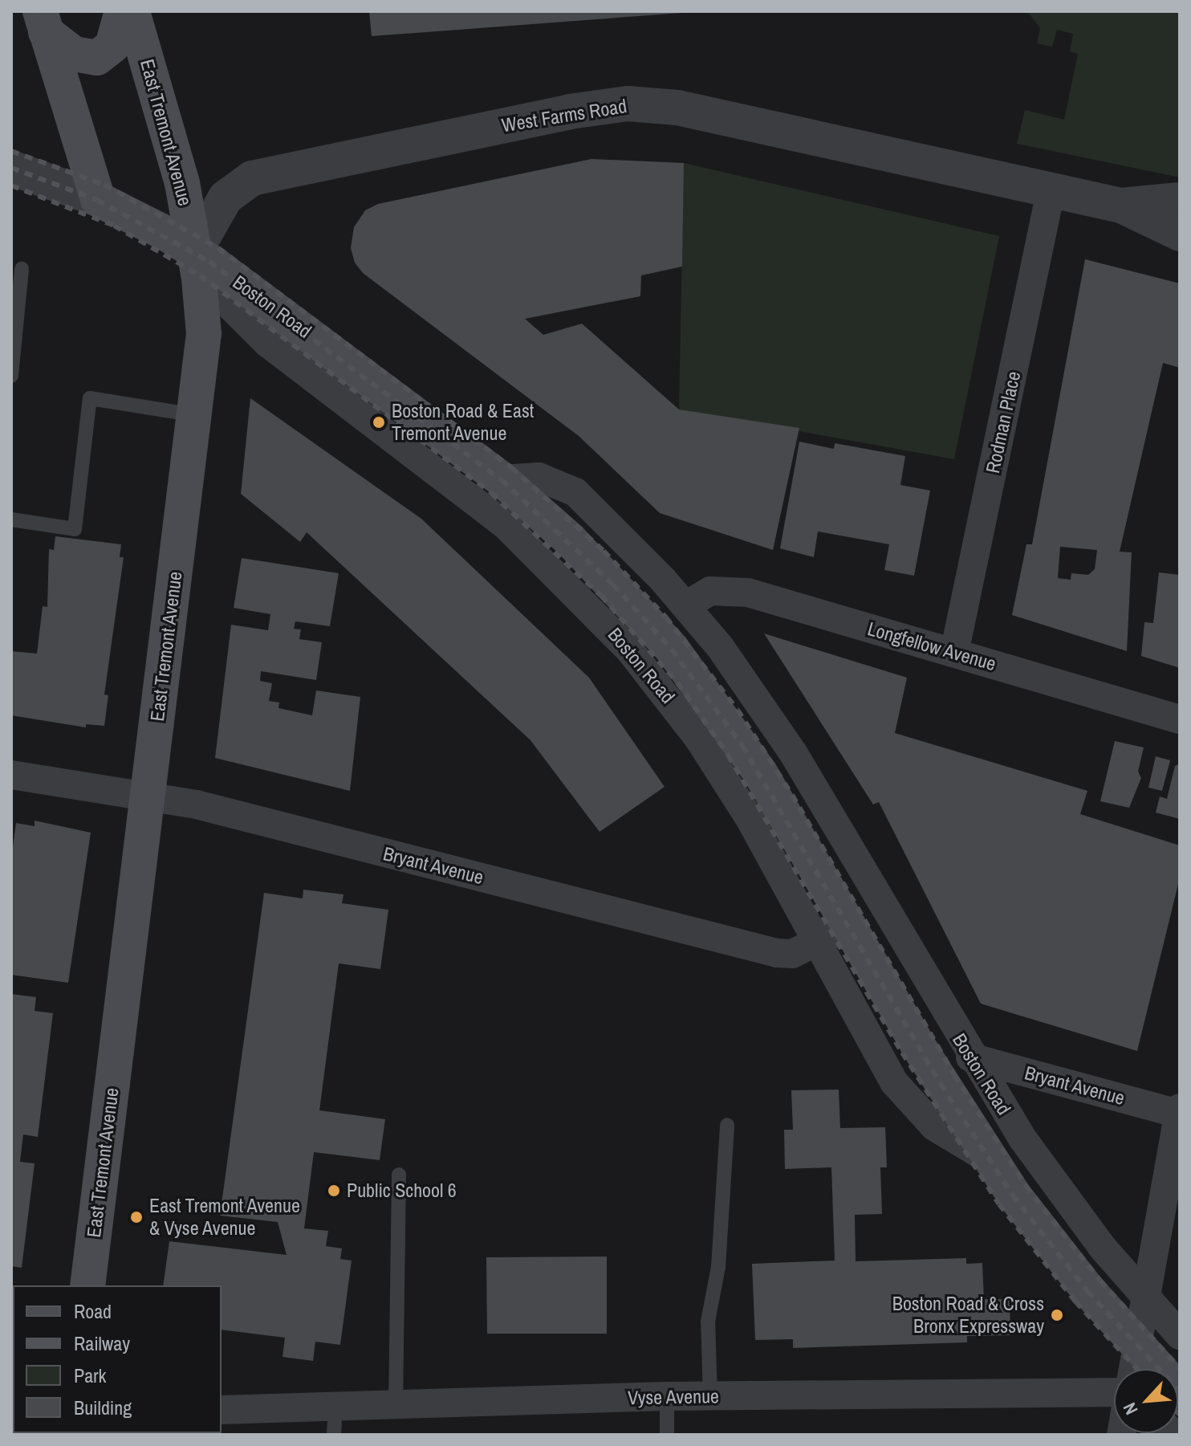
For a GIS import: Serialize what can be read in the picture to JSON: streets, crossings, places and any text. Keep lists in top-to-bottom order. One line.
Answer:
{"streets":{"main road":["East Tremont Avenue","Boston Road"],"street":["West Farms Road","Rodman Place","Longfellow Avenue","Bryant Avenue","Vyse Avenue"]},"crossings":[["West Farms Road","East Tremont Avenue"],["West Farms Road","Boston Road"],["West Farms Road","Rodman Place"],["East Tremont Avenue","Boston Road"],["East Tremont Avenue","Bryant Avenue"],["Boston Road","Longfellow Avenue"],["Boston Road","Bryant Avenue"],["Rodman Place","Longfellow Avenue"]],"places":["Boston Road & East Tremont Avenue","Public School 6","East Tremont Avenue & Vyse Avenue","Boston Road & Cross Bronx Expressway"],"legend":["Road","Railway","Park","Building"],"north":"bottom left"}
